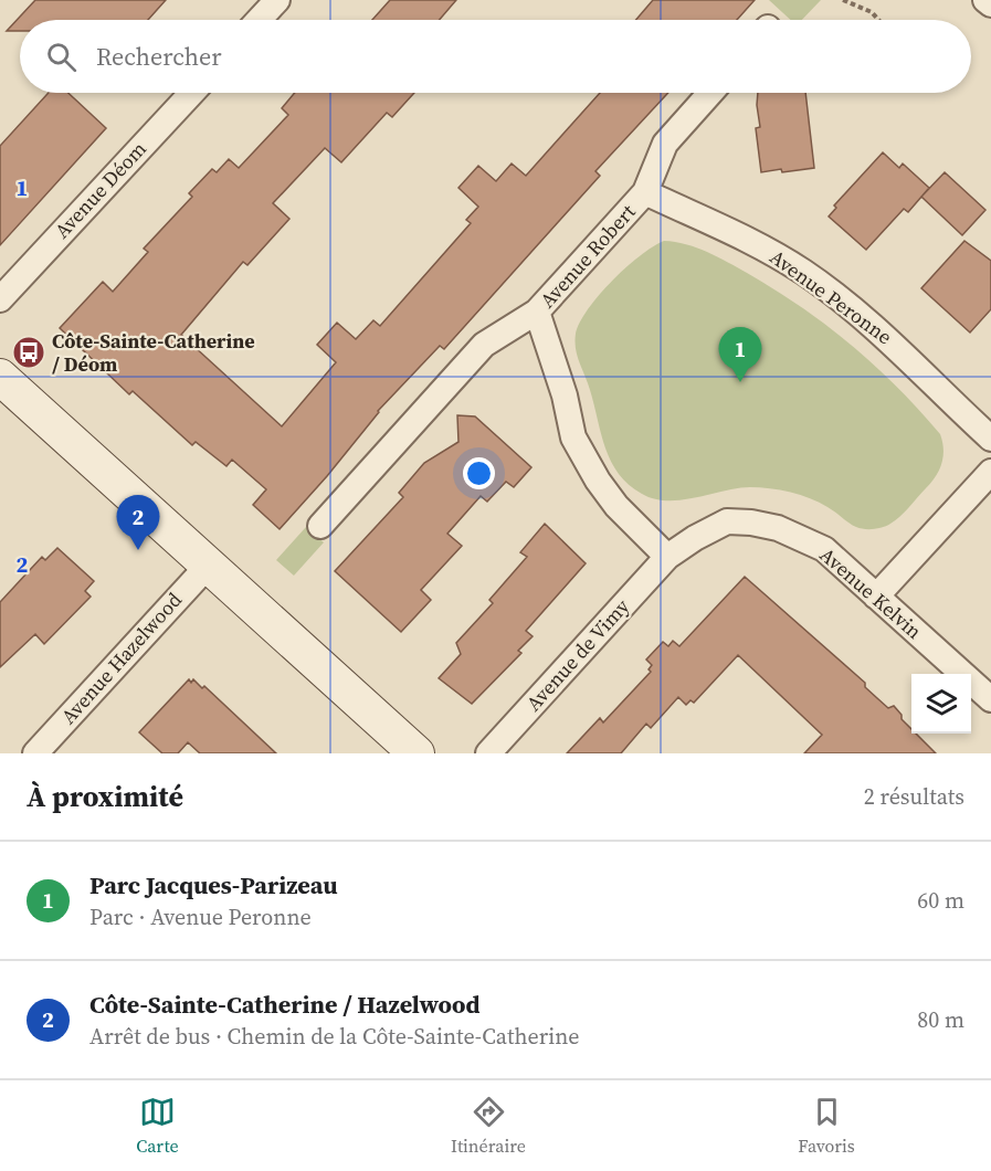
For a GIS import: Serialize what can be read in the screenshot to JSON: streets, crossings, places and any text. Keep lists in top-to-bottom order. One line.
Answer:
{"streets":{"street":["Avenue Déom","Avenue Robert","Avenue Peronne","Avenue Kelvin","Avenue de Vimy","Avenue Hazelwood"]},"crossings":[["Avenue Robert","Avenue Peronne"],["Avenue Kelvin","Avenue de Vimy"]],"places":{"bus stop":["Côte-Sainte-Catherine / Déom"]},"page":{"search":"Rechercher","pins":["1","2"],"heading":["À proximité","2 résultats"],"list":[{"mark":"1","name":"Parc Jacques-Parizeau","note":"Parc · Avenue Peronne","value":"60 m"},{"mark":"2","name":"Côte-Sainte-Catherine / Hazelwood","note":"Arrêt de bus · Chemin de la Côte-Sainte-Catherine","value":"80 m"}],"nav":["Carte","Itinéraire","Favoris"]},"grid":{"rows":["1","2"]}}
